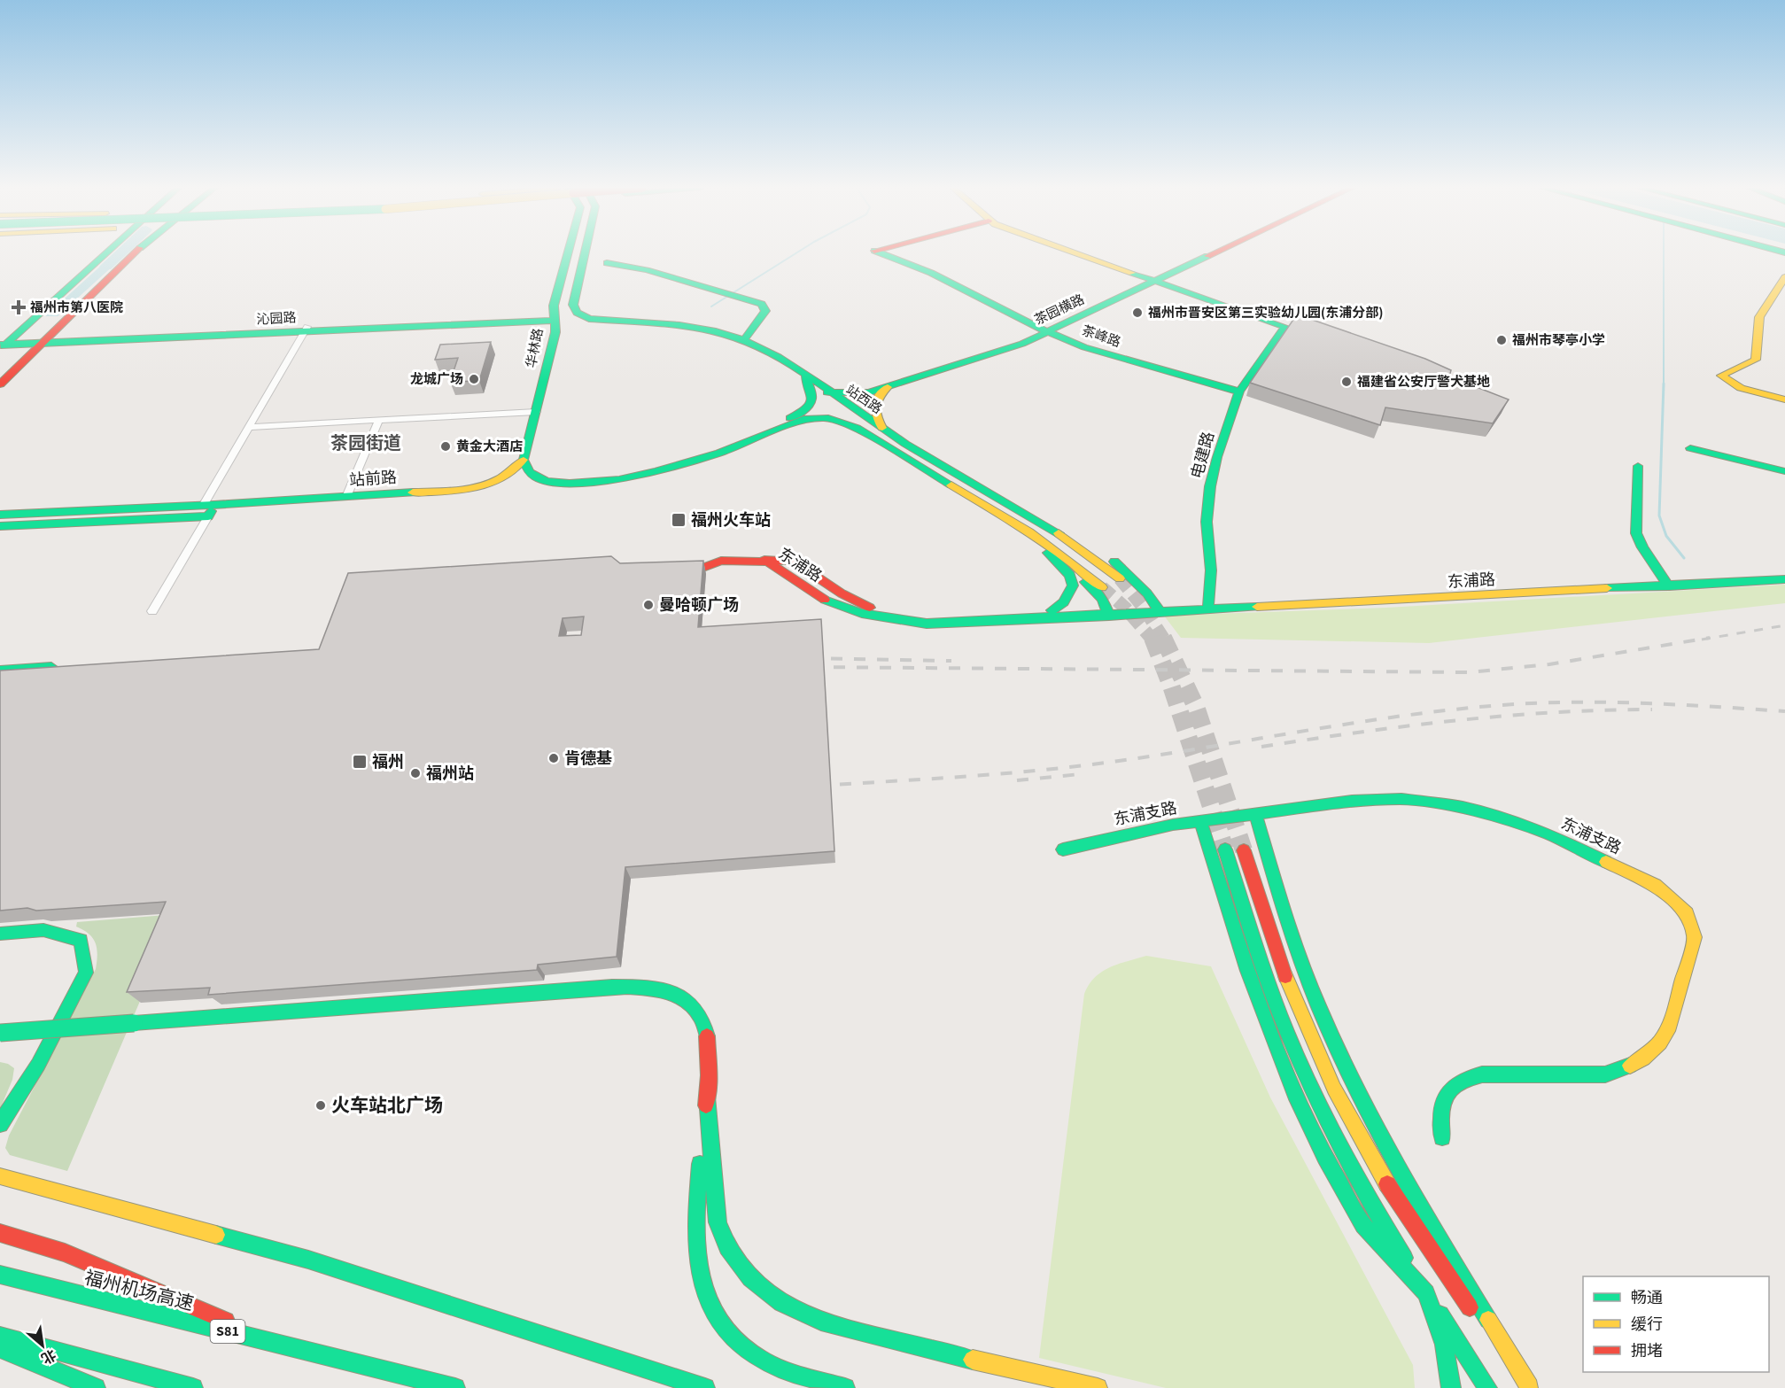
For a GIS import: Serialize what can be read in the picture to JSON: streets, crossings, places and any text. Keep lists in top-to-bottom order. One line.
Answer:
{"streets":{"main road":["茶园横路","沁园路","茶峰路","华林路","站西路","电建路","站前路","东浦路","东浦支路","福州机场高速","S81"]},"crossings":[["茶园横路","茶峰路"],["茶园横路","站西路"],["茶园横路","电建路"],["沁园路","华林路"],["茶峰路","电建路"],["华林路","站前路"],["电建路","东浦路"]],"districts":["茶园街道"],"places":{"health":["福州市第八医院"],"other":["福州市晋安区第三实验幼儿园(东浦分部)","福州市琴亭小学","龙城广场","福建省公安厅警犬基地","黄金大酒店","曼哈顿广场","肯德基","福州站","火车站北广场"],"transit":["福州火车站","福州"]},"legend":["畅通","缓行","拥堵"],"north":"bottom right"}
